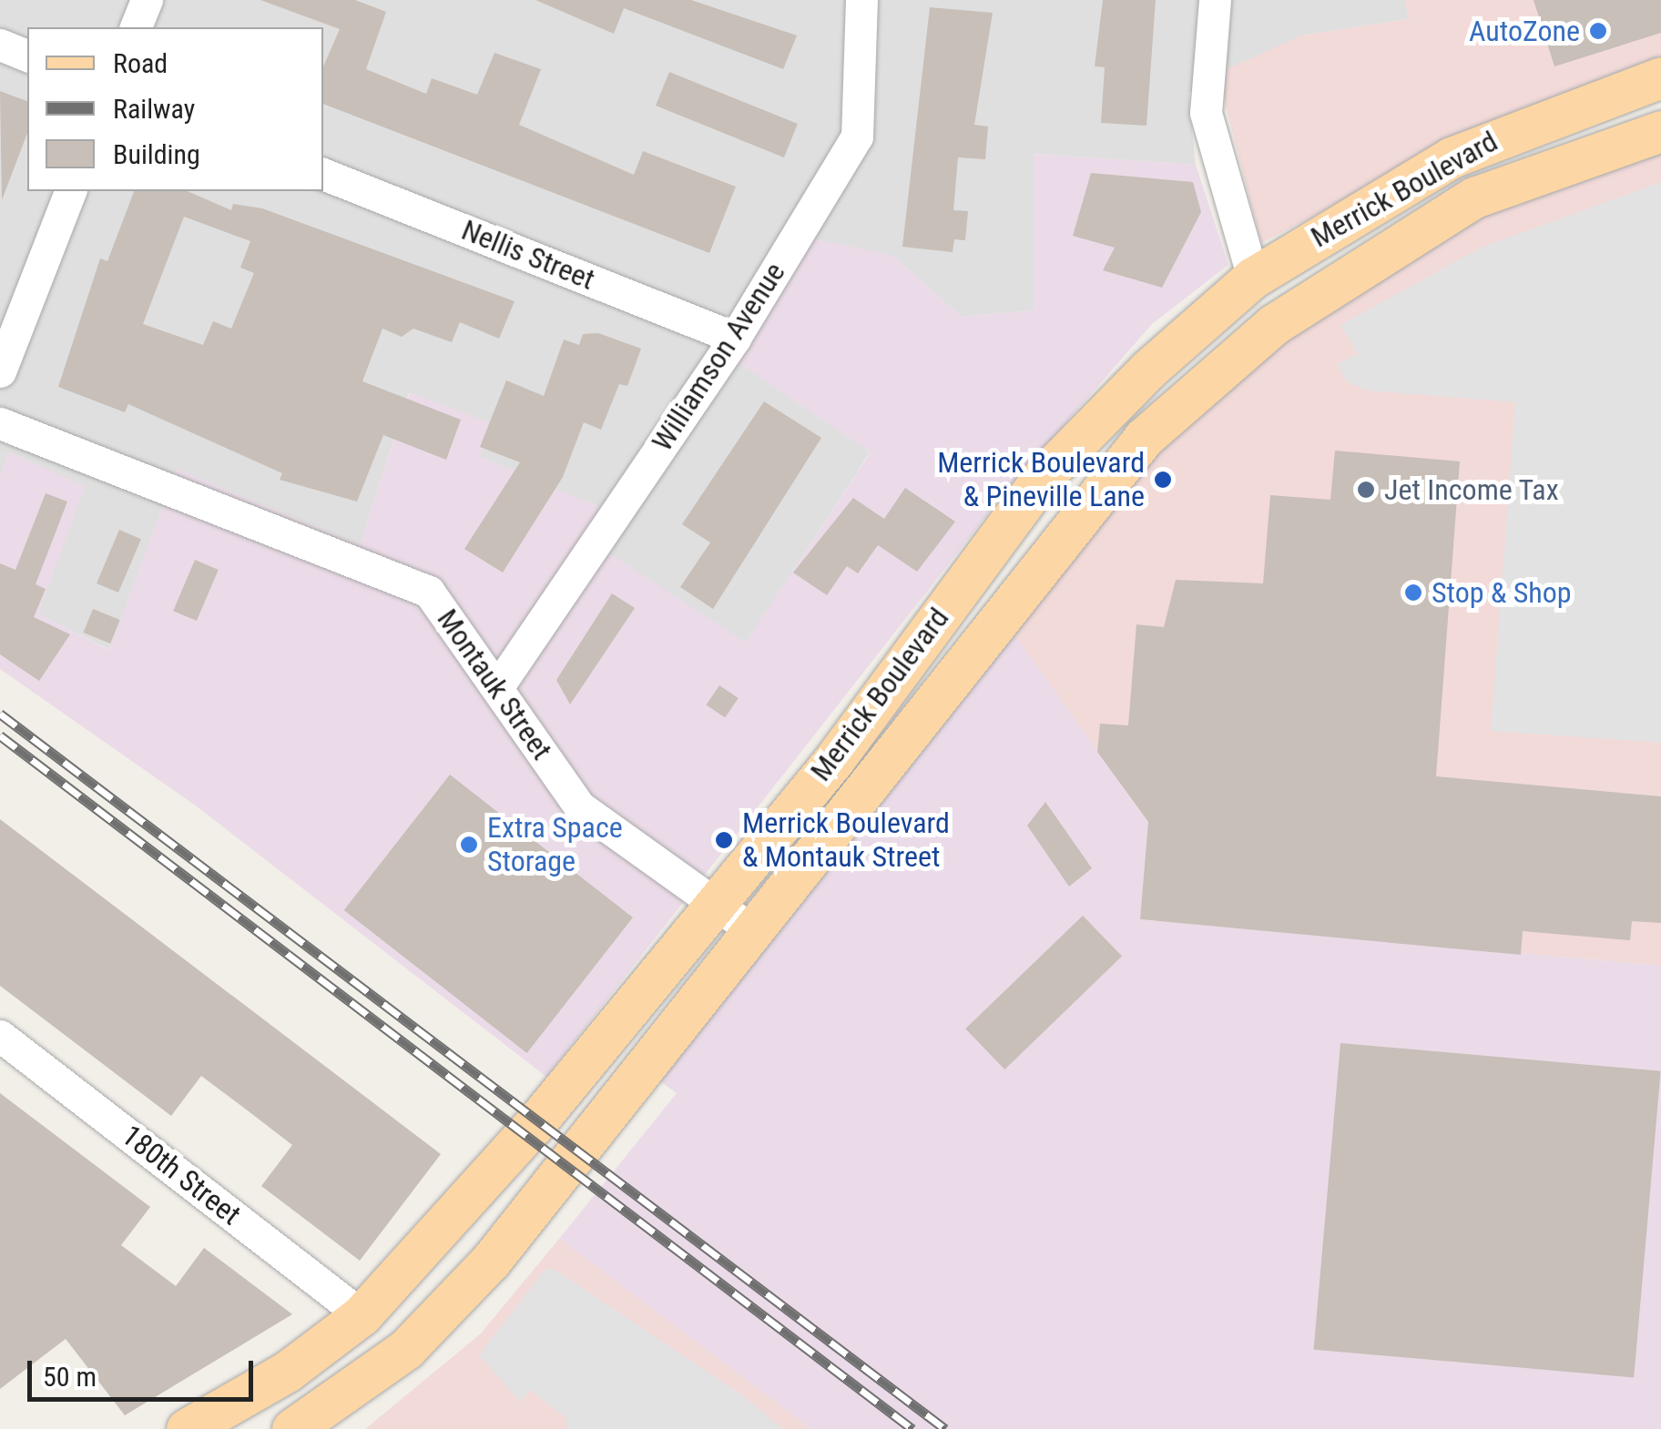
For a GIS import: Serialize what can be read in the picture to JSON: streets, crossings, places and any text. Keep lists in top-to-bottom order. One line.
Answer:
{"streets":{"main road":["Merrick Boulevard"],"street":["Nellis Street","Williamson Avenue","Montauk Street","180th Street"]},"crossings":[["Merrick Boulevard","Montauk Street"],["Merrick Boulevard","180th Street"],["Nellis Street","Williamson Avenue"],["Williamson Avenue","Montauk Street"]],"places":["AutoZone","Merrick Boulevard & Pineville Lane","Jet Income Tax","Stop & Shop","Merrick Boulevard & Montauk Street","Extra Space Storage"],"legend":["Road","Railway","Building"],"scale_bar":"50 m"}
